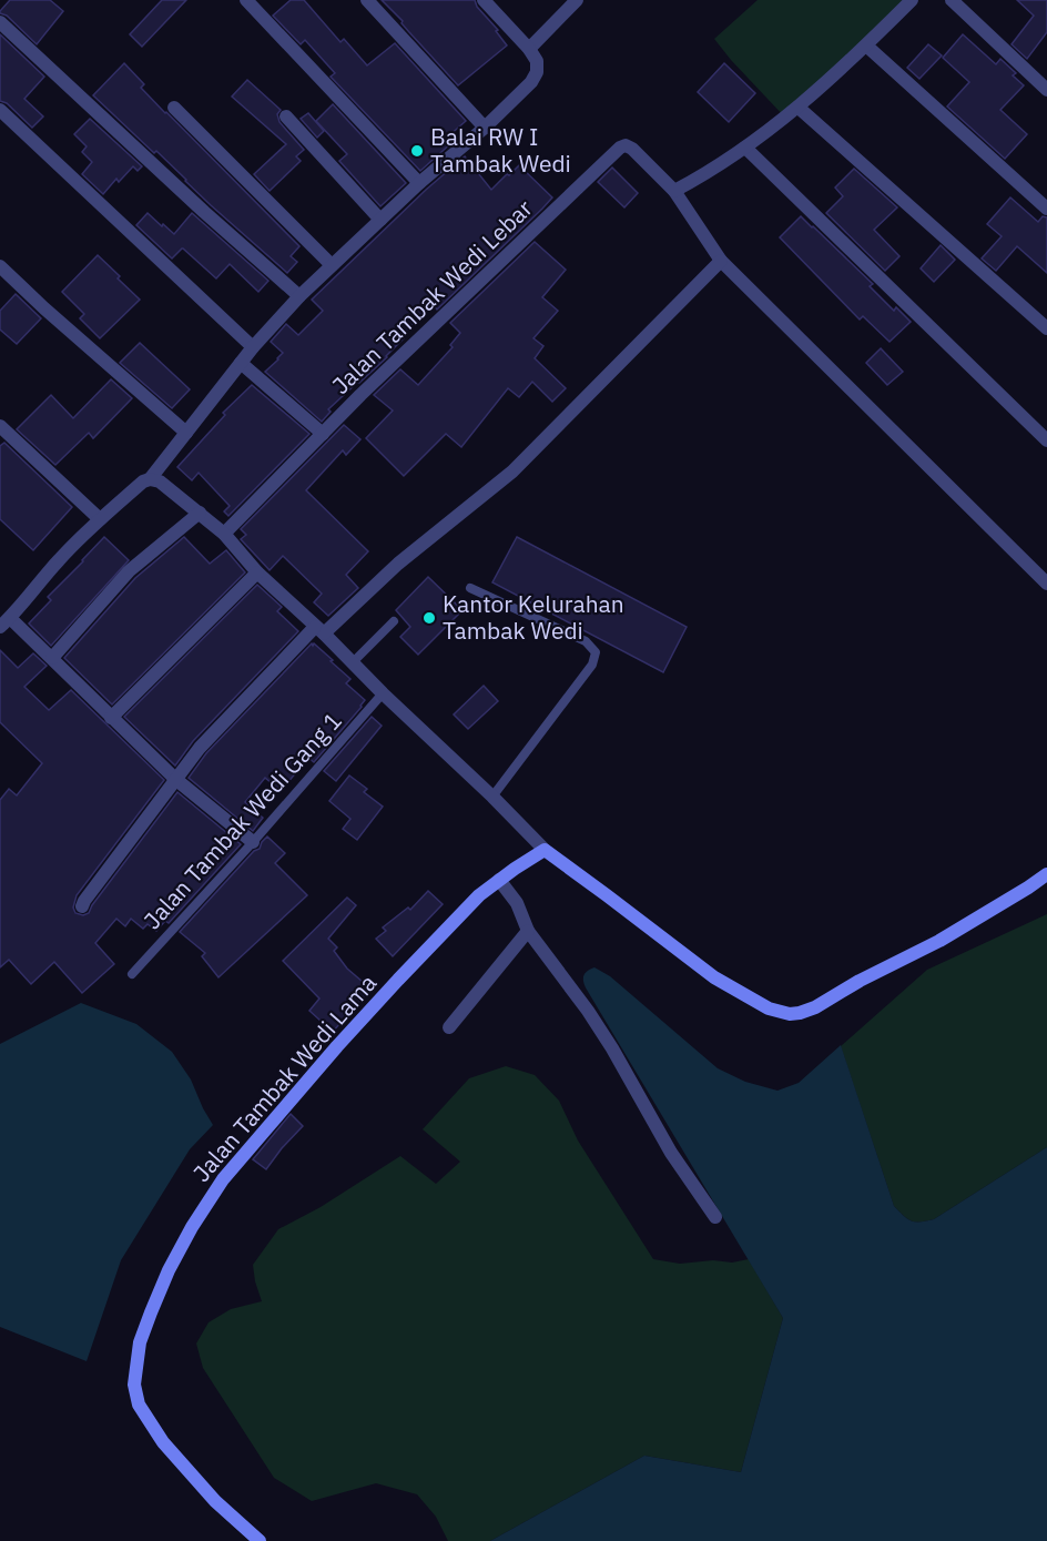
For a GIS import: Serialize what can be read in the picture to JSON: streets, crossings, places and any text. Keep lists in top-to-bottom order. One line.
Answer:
{"streets":{"street":["Jalan Tambak Wedi Lebar","Jalan Tambak Wedi Lama"],"lane":["Jalan Tambak Wedi Gang 1"]},"places":["Balai RW I Tambak Wedi","Kantor Kelurahan Tambak Wedi"]}
